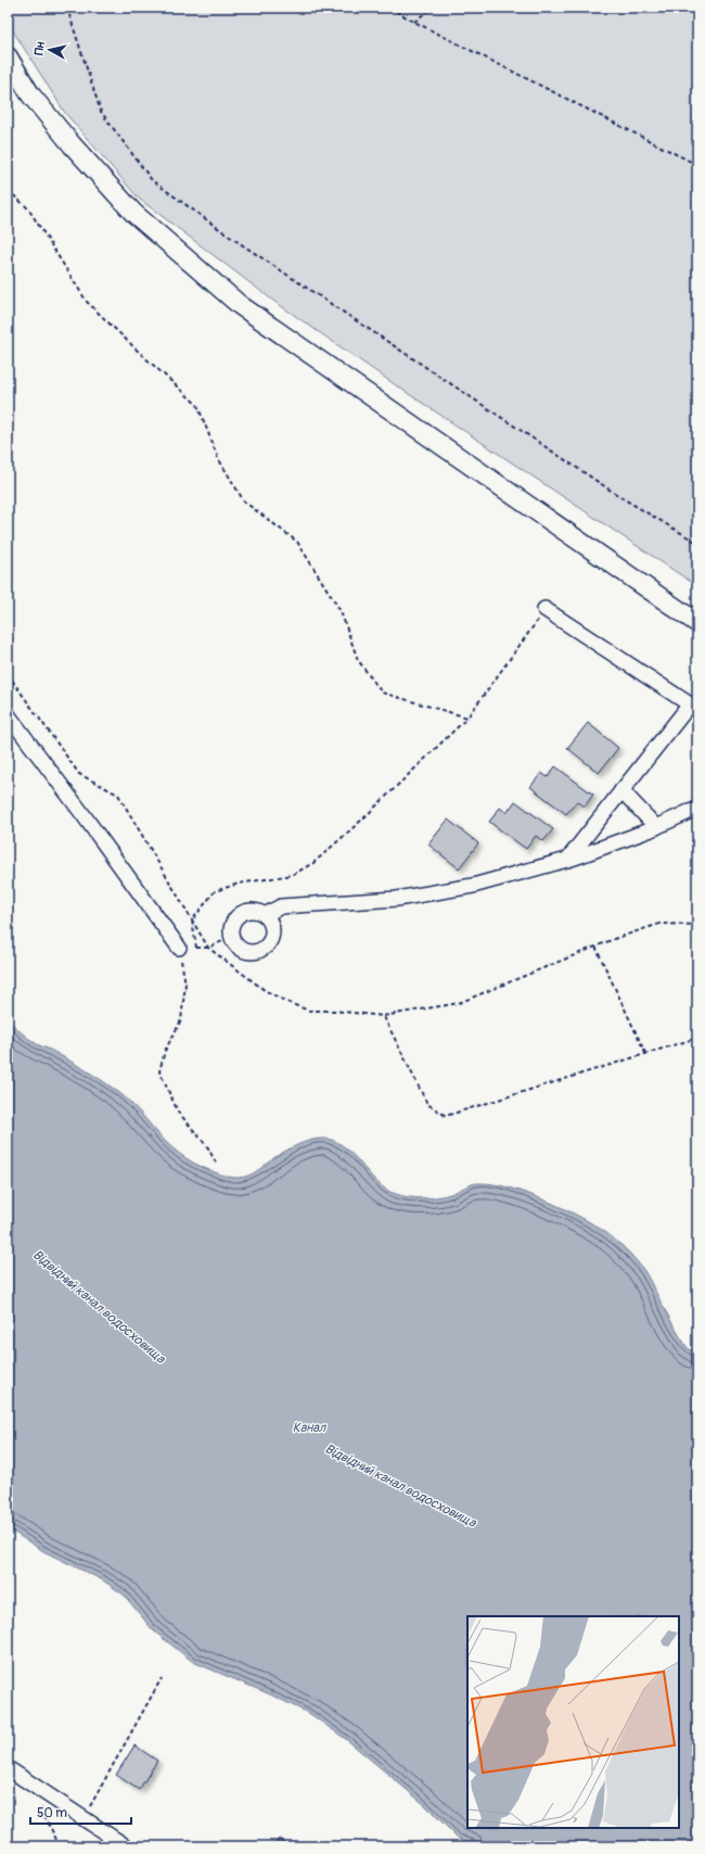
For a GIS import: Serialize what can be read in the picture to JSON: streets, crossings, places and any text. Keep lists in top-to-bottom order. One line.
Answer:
{"water":["Відвідний канал водосховища","Канал"],"scale_bar":"50 m","north":"left"}
